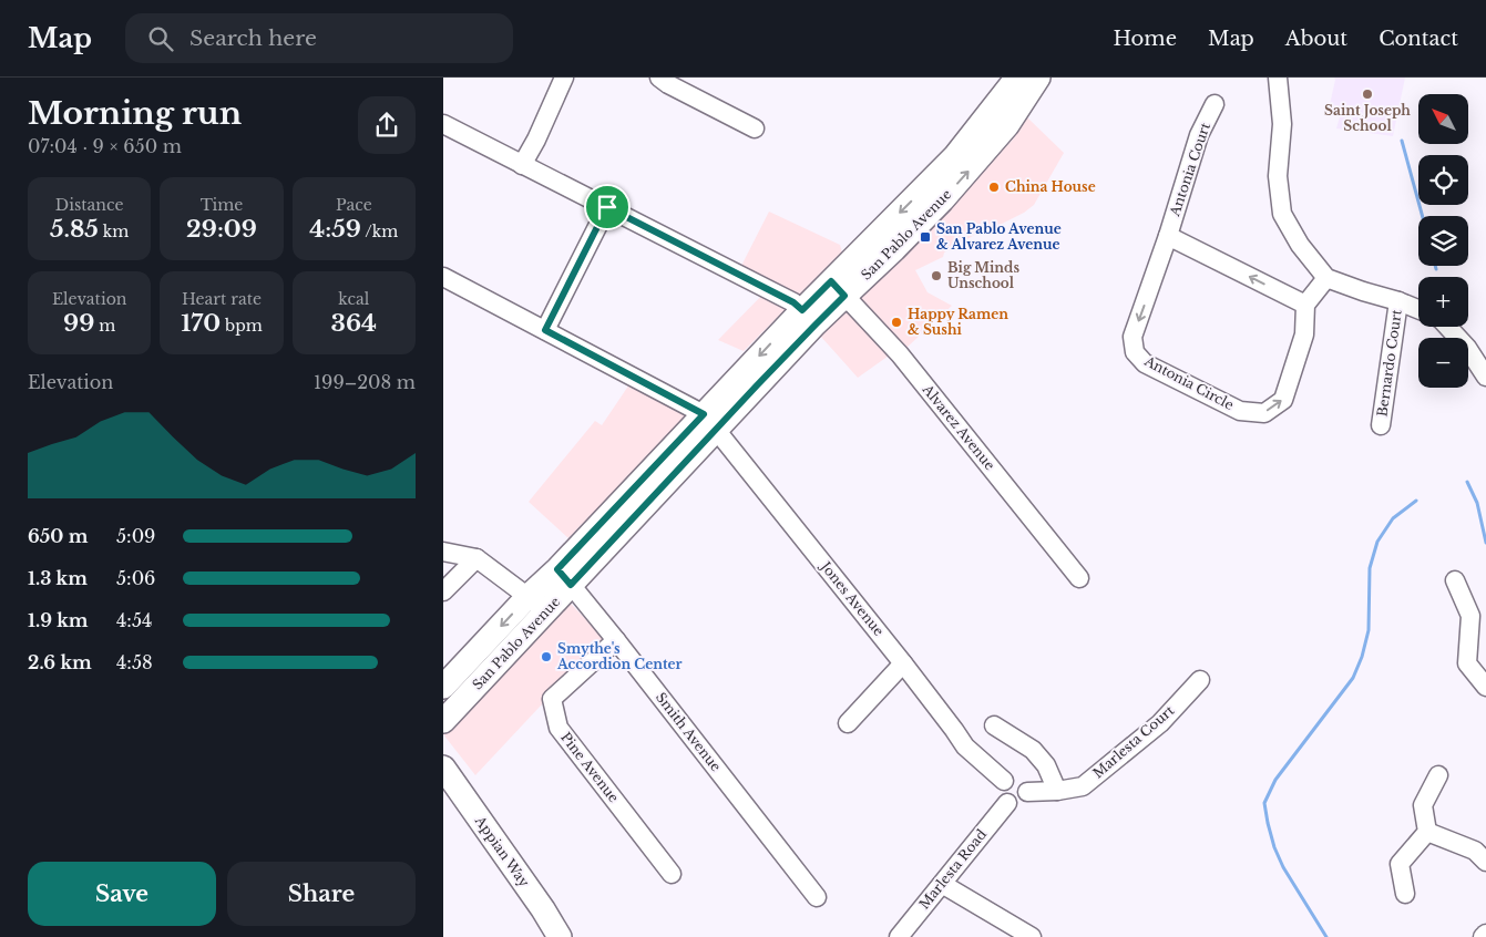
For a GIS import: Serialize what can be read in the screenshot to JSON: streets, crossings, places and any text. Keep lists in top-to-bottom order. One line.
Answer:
{"streets":{"main road":["San Pablo Avenue","Appian Way"],"street":["Antonia Court","Bernardo Court","Antonia Circle","Alvarez Avenue","Jones Avenue","Smith Avenue","Marlesta Court","Pine Avenue","Marlesta Road"]},"crossings":[["Antonia Court","Antonia Circle"],["San Pablo Avenue","Alvarez Avenue"],["San Pablo Avenue","Jones Avenue"],["San Pablo Avenue","Smith Avenue"],["Jones Avenue","Marlesta Court"],["Jones Avenue","Marlesta Road"],["Smith Avenue","Pine Avenue"],["Marlesta Court","Marlesta Road"]],"places":{"other":["Saint Joseph School","China House","Big Minds Unschool","Happy Ramen & Sushi","Smythe's Accordion Center"],"transit":["San Pablo Avenue & Alvarez Avenue"]},"north":"top left","page":{"header":"Map","search":"Search here","nav":["Home","Map","About","Contact"],"heading":["Morning run","07:04 · 9 × 650 m"],"map_buttons":["+","−"],"stats":[["Distance","5.85 km"],["Time","29:09"],["Pace","4:59 /km"],["Elevation","99 m"],["Heart rate","170 bpm"],["kcal","364"]],"chart":["Elevation","199–208 m"],"list":[{"name":"650 m","note":"5:09"},{"name":"1.3 km","note":"5:06"},{"name":"1.9 km","note":"4:54"},{"name":"2.6 km","note":"4:58"}],"buttons":["Save","Share"]}}
